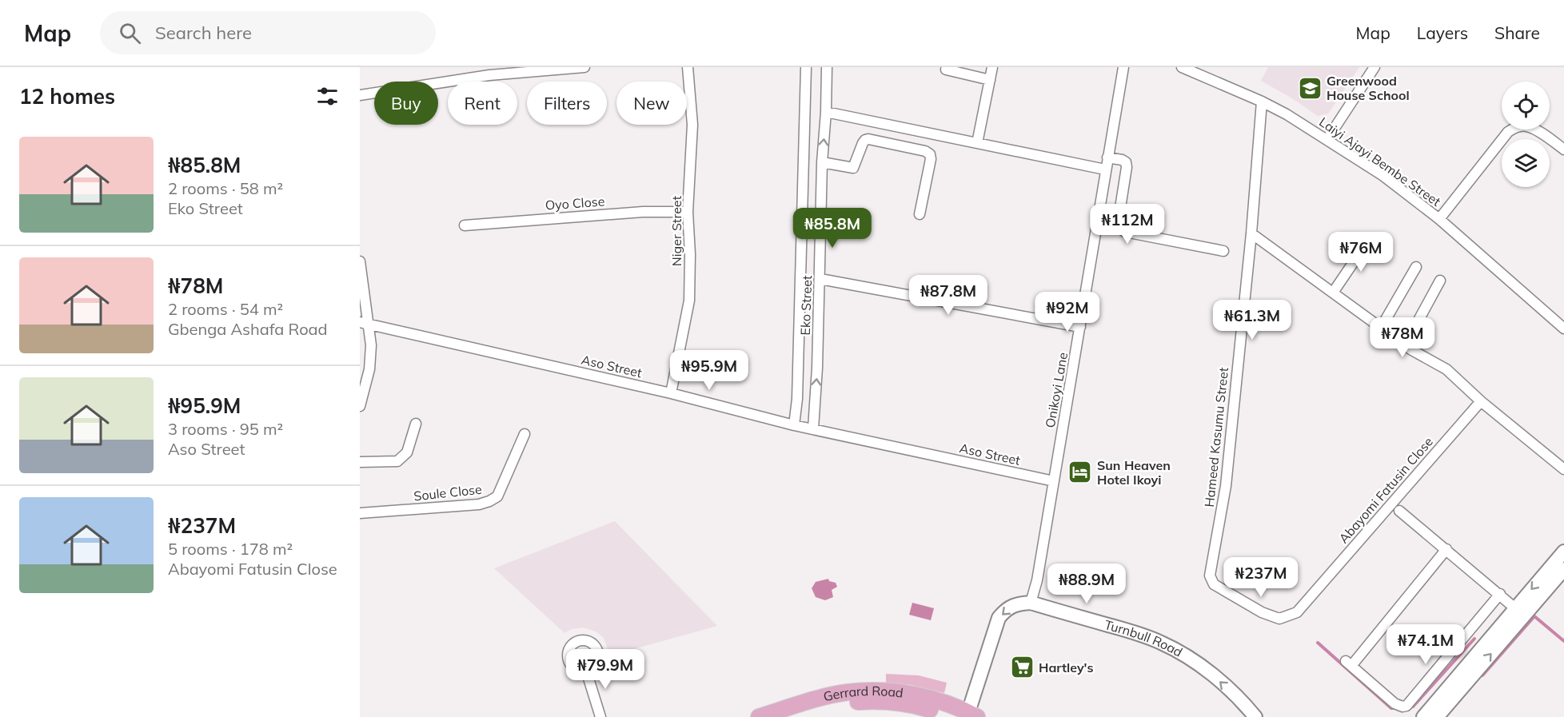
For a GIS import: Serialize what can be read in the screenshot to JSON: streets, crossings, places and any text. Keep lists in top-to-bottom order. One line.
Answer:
{"streets":{"main road":["Gerrard Road"],"street":["Laiyi Ajayi Bembe Street","Oyo Close","Niger Street","Eko Street","Aso Street","Onikoyi Lane","Hameed Kasumu Street","Abayomi Fatusin Close","Soule Close","Turnbull Road"]},"crossings":[["Laiyi Ajayi Bembe Street","Hameed Kasumu Street"],["Oyo Close","Niger Street"],["Niger Street","Aso Street"],["Eko Street","Aso Street"],["Aso Street","Onikoyi Lane"],["Onikoyi Lane","Turnbull Road"],["Hameed Kasumu Street","Abayomi Fatusin Close"],["Turnbull Road","Gerrard Road"]],"places":{"school or university":["Greenwood House School"],"hotel":["Sun Heaven Hotel Ikoyi"],"supermarket":["Hartley's"]},"page":{"header":"Map","search":"Search here","nav":["Map","Layers","Share"],"heading":"12 homes","chip":["Buy","Rent","Filters","New"],"list":[{"name":"₦85.8M","note":"2 rooms · 58 m² · Eko Street"},{"name":"₦78M","note":"2 rooms · 54 m² · Gbenga Ashafa Road"},{"name":"₦95.9M","note":"3 rooms · 95 m² · Aso Street"},{"name":"₦237M","note":"5 rooms · 178 m² · Abayomi Fatusin Close"}],"price":["₦112M","₦85.8M","₦76M","₦87.8M","₦92M","₦61.3M","₦78M","₦95.9M","₦237M","₦88.9M","₦74.1M","₦79.9M"]}}
